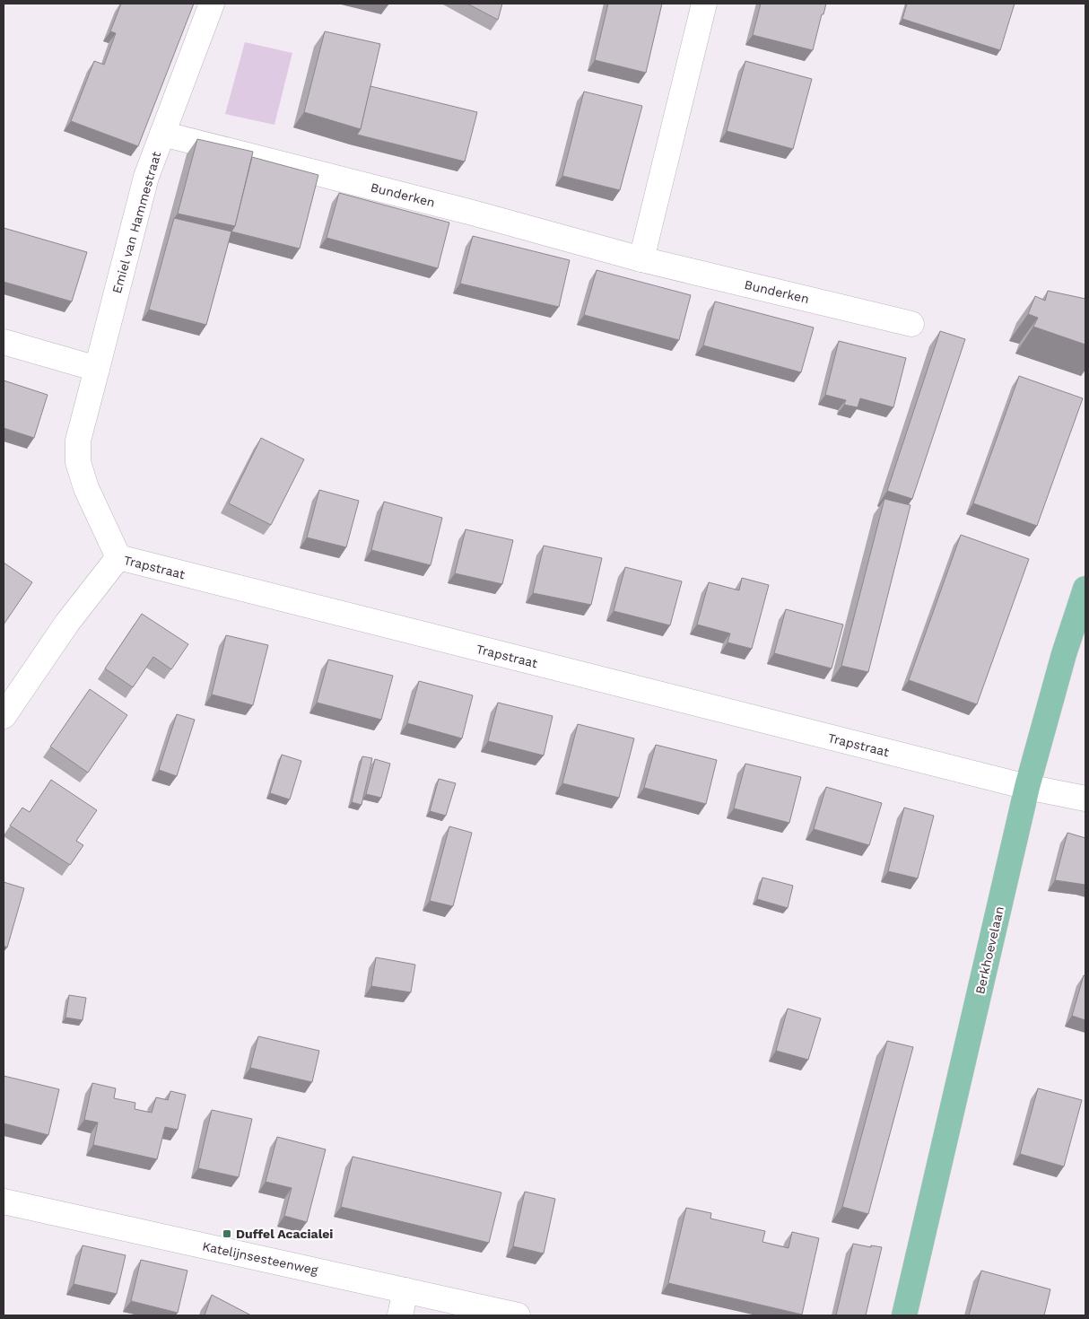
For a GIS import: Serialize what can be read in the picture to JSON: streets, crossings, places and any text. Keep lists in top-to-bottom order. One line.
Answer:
{"streets":{"main road":["Berkhoevelaan"],"street":["Bunderken","Emiel van Hammestraat","Trapstraat","Katelijnsesteenweg"]},"crossings":[["Bunderken","Emiel van Hammestraat"],["Emiel van Hammestraat","Trapstraat"],["Trapstraat","Berkhoevelaan"]],"places":{"transit":["Duffel Acacialei"]}}
